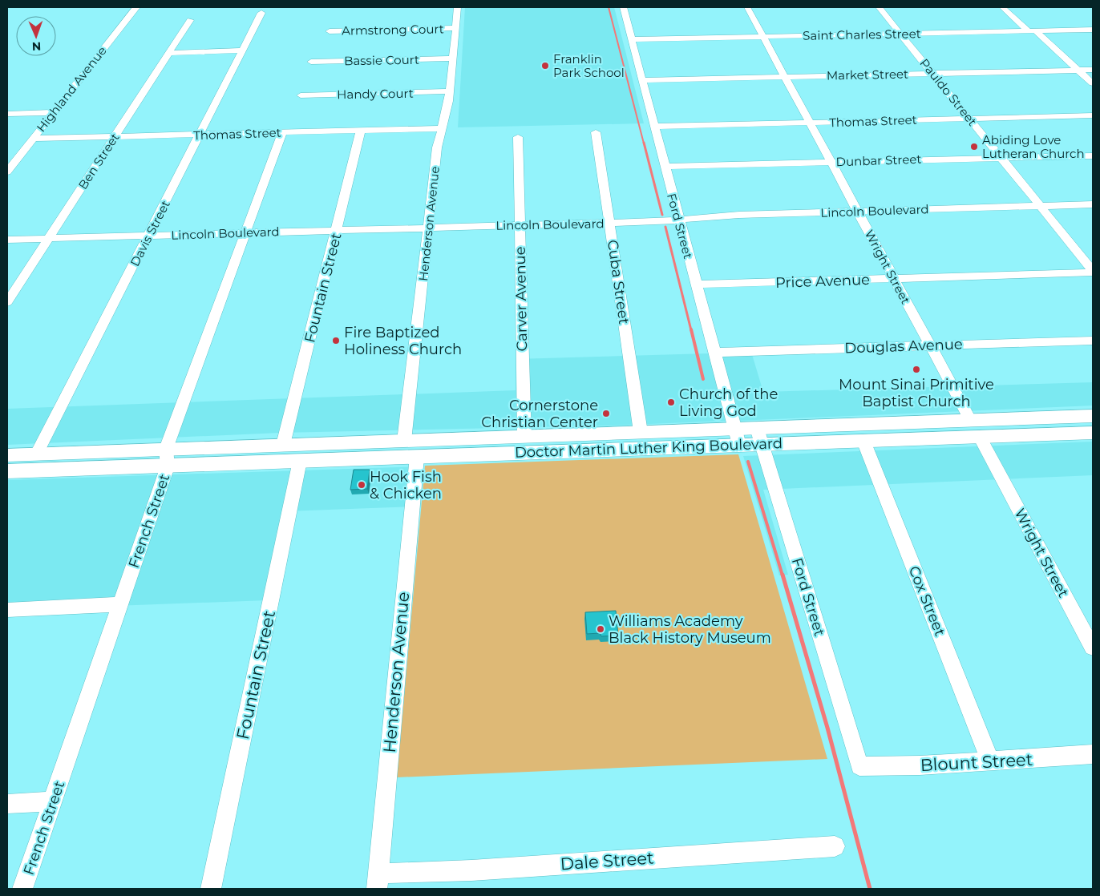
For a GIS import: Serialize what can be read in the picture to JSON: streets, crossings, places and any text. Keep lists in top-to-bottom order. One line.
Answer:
{"streets":{"main road":["Doctor Martin Luther King Boulevard"],"street":["Armstrong Court","Saint Charles Street","Bassie Court","Market Street","Highland Avenue","Pauldo Street","Handy Court","Thomas Street","Dunbar Street","Ben Street","Lincoln Boulevard","Henderson Avenue","Ford Street","Davis Street","Wright Street","Price Avenue","Cuba Street","Fountain Street","Carver Avenue","Douglas Avenue","French Street","Cox Street","Blount Street","Dale Street"]},"crossings":[["Armstrong Court","Henderson Avenue"],["Saint Charles Street","Pauldo Street"],["Saint Charles Street","Ford Street"],["Saint Charles Street","Wright Street"],["Bassie Court","Henderson Avenue"],["Market Street","Pauldo Street"],["Market Street","Ford Street"],["Market Street","Wright Street"],["Highland Avenue","Thomas Street"],["Pauldo Street","Thomas Street"],["Pauldo Street","Dunbar Street"],["Pauldo Street","Lincoln Boulevard"],["Pauldo Street","Price Avenue"],["Handy Court","Henderson Avenue"],["Thomas Street","Ben Street"],["Thomas Street","Henderson Avenue"],["Thomas Street","Ford Street"],["Thomas Street","Davis Street"],["Thomas Street","Wright Street"],["Thomas Street","Fountain Street"],["Thomas Street","French Street"],["Dunbar Street","Ford Street"],["Dunbar Street","Wright Street"],["Ben Street","Lincoln Boulevard"],["Lincoln Boulevard","Henderson Avenue"],["Lincoln Boulevard","Ford Street"],["Lincoln Boulevard","Davis Street"],["Lincoln Boulevard","Wright Street"],["Lincoln Boulevard","Cuba Street"],["Lincoln Boulevard","Fountain Street"],["Lincoln Boulevard","Carver Avenue"],["Lincoln Boulevard","French Street"],["Henderson Avenue","Doctor Martin Luther King Boulevard"],["Henderson Avenue","Dale Street"],["Ford Street","Price Avenue"],["Ford Street","Douglas Avenue"],["Ford Street","Doctor Martin Luther King Boulevard"],["Ford Street","Blount Street"],["Wright Street","Price Avenue"],["Wright Street","Douglas Avenue"],["Wright Street","Doctor Martin Luther King Boulevard"],["Cuba Street","Doctor Martin Luther King Boulevard"],["Fountain Street","Doctor Martin Luther King Boulevard"],["Carver Avenue","Doctor Martin Luther King Boulevard"],["Doctor Martin Luther King Boulevard","French Street"],["Doctor Martin Luther King Boulevard","Cox Street"],["Cox Street","Blount Street"]],"places":["Franklin Park School","Abiding Love Lutheran Church","Fire Baptized Holiness Church","Mount Sinai Primitive Baptist Church","Church of the Living God","Cornerstone Christian Center","Hook Fish & Chicken","Williams Academy Black History Museum"],"north":"bottom"}
